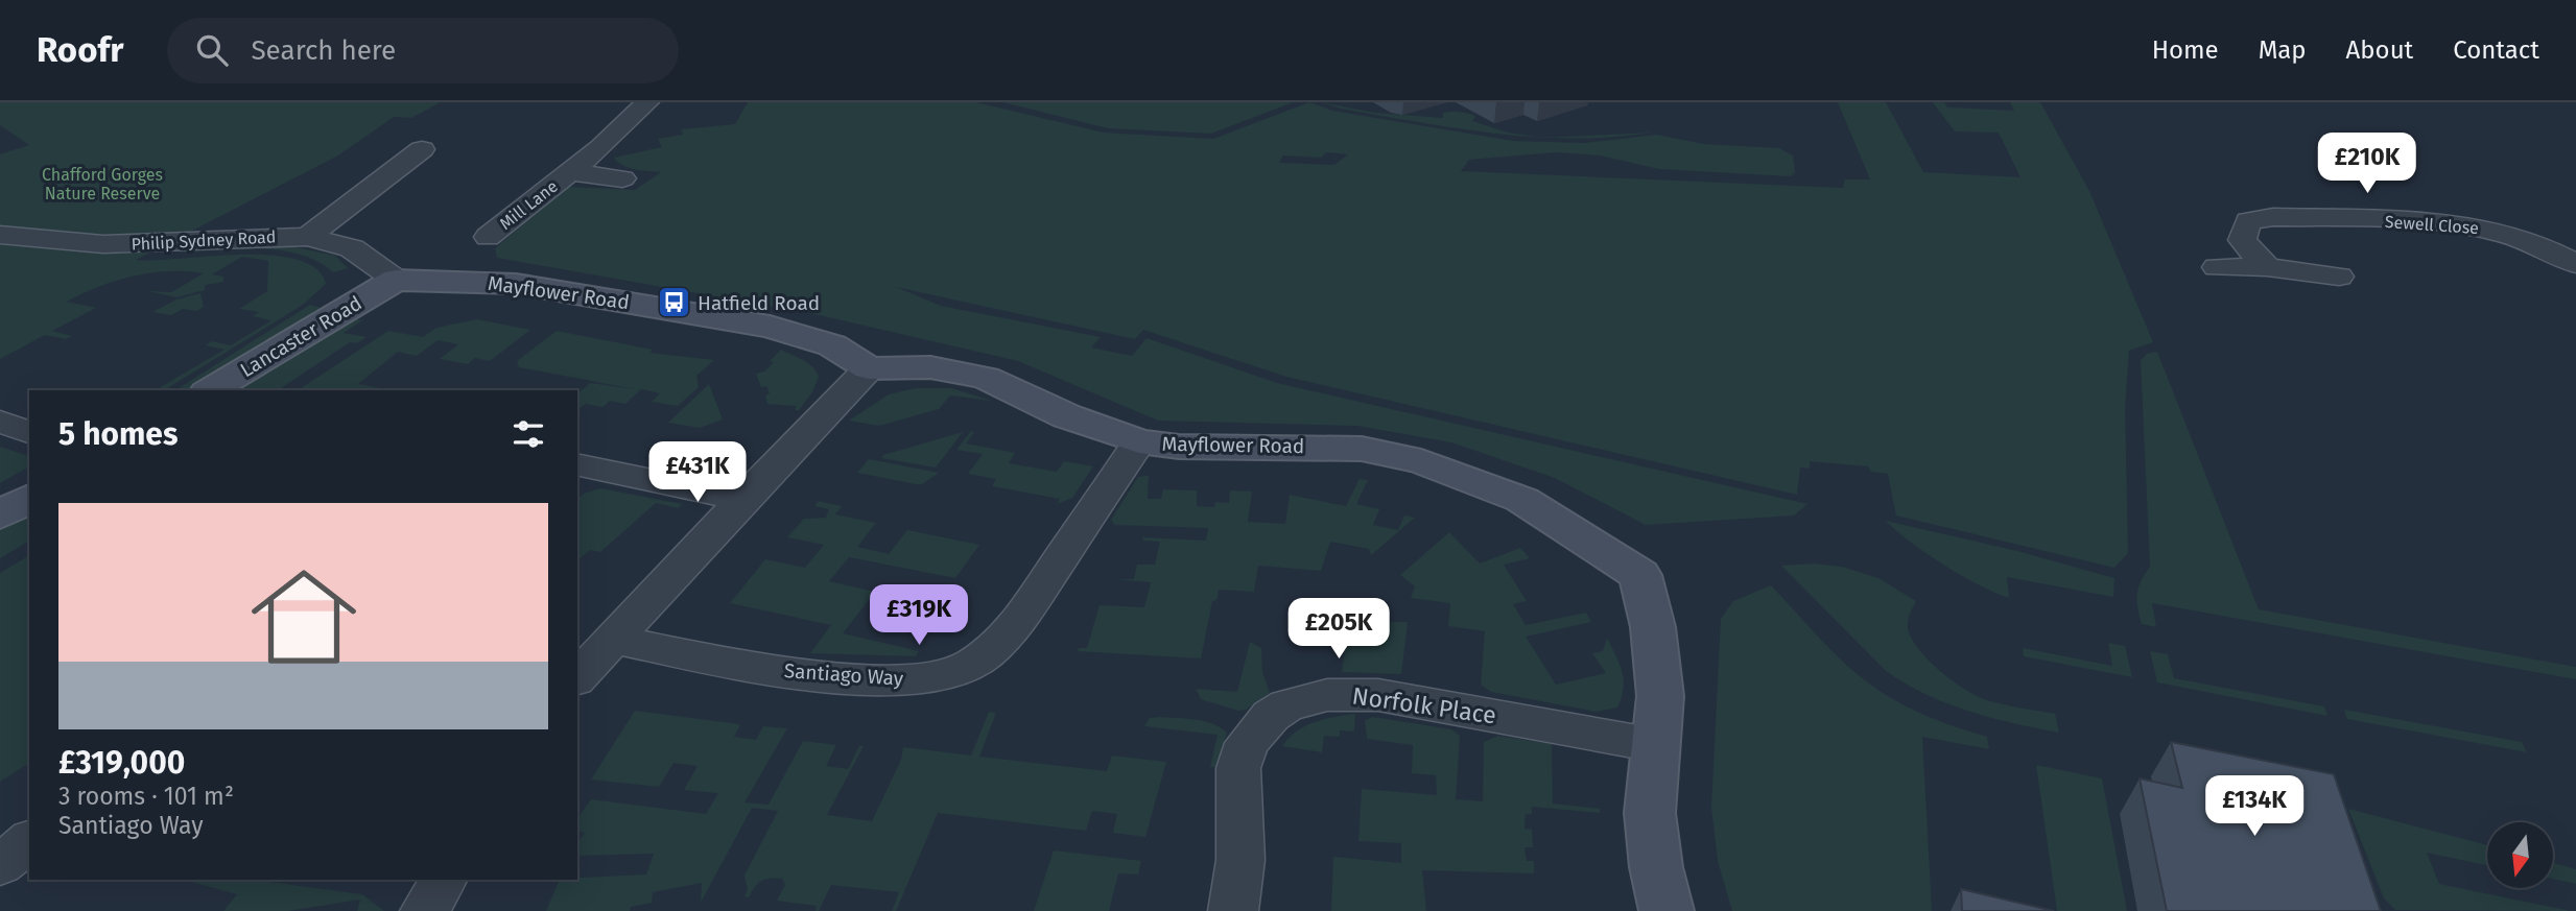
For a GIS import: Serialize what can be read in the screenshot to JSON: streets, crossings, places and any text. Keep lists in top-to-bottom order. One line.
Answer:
{"streets":{"street":["Mill Lane","Sewell Close","Philip Sydney Road","Mayflower Road","Lancaster Road","Santiago Way","Norfolk Place"]},"crossings":[["Philip Sydney Road","Mayflower Road"],["Philip Sydney Road","Lancaster Road"],["Mayflower Road","Lancaster Road"],["Mayflower Road","Santiago Way"],["Mayflower Road","Norfolk Place"]],"parks":["Chafford Gorges Nature Reserve"],"places":{"bus stop":["Hatfield Road"]},"north":"bottom","page":{"header":"Roofr","search":"Search here","nav":["Home","Map","About","Contact"],"price":["£210K","£431K","£319K","£205K","£134K"],"heading":"5 homes","list":[{"name":"£319,000","note":"3 rooms · 101 m² · Santiago Way"}]}}
